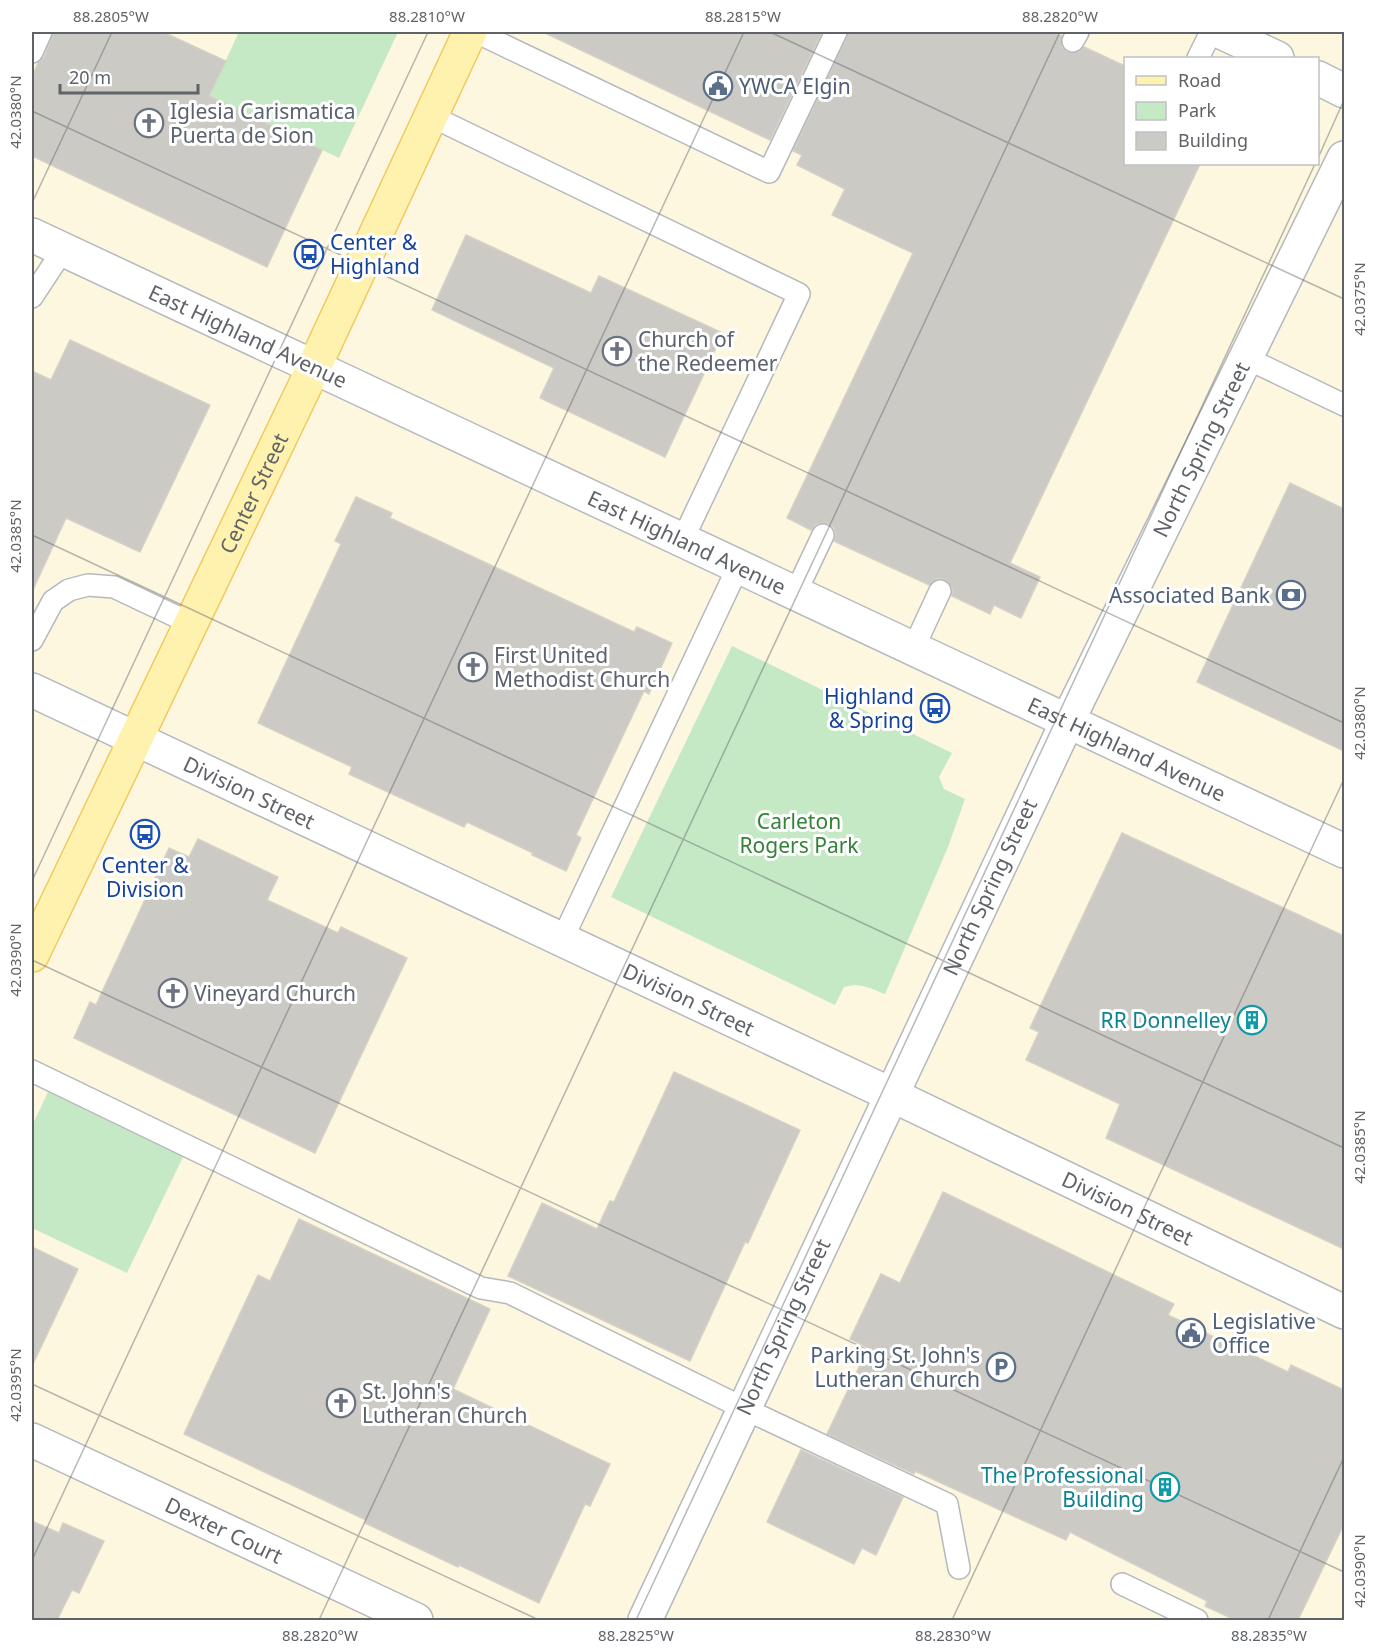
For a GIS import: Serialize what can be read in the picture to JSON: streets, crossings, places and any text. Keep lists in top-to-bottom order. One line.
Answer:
{"streets":{"main road":["Center Street"],"street":["East Highland Avenue","North Spring Street","Division Street","Dexter Court"]},"crossings":[["East Highland Avenue","North Spring Street"],["East Highland Avenue","Center Street"],["North Spring Street","Division Street"],["Center Street","Division Street"]],"parks":["Carleton Rogers Park"],"places":{"public building":["YWCA Elgin","Legislative Office"],"church":["Iglesia Carismatica Puerta de Sion","Church of the Redeemer","First United Methodist Church","Vineyard Church","St. John's Lutheran Church"],"bus stop":["Center & Highland","Highland & Spring","Center & Division"],"bank":["Associated Bank"],"building":["RR Donnelley","The Professional Building"],"parking":["Parking St. John's Lutheran Church"]},"legend":["Road","Park","Building"],"scale_bar":"20 m","coordinates":["88.2805°W","88.2810°W","88.2815°W","88.2820°W","42.0380°N","42.0375°N","42.0385°N","42.0390°N","42.0395°N","88.2825°W","88.2830°W","88.2835°W"]}
